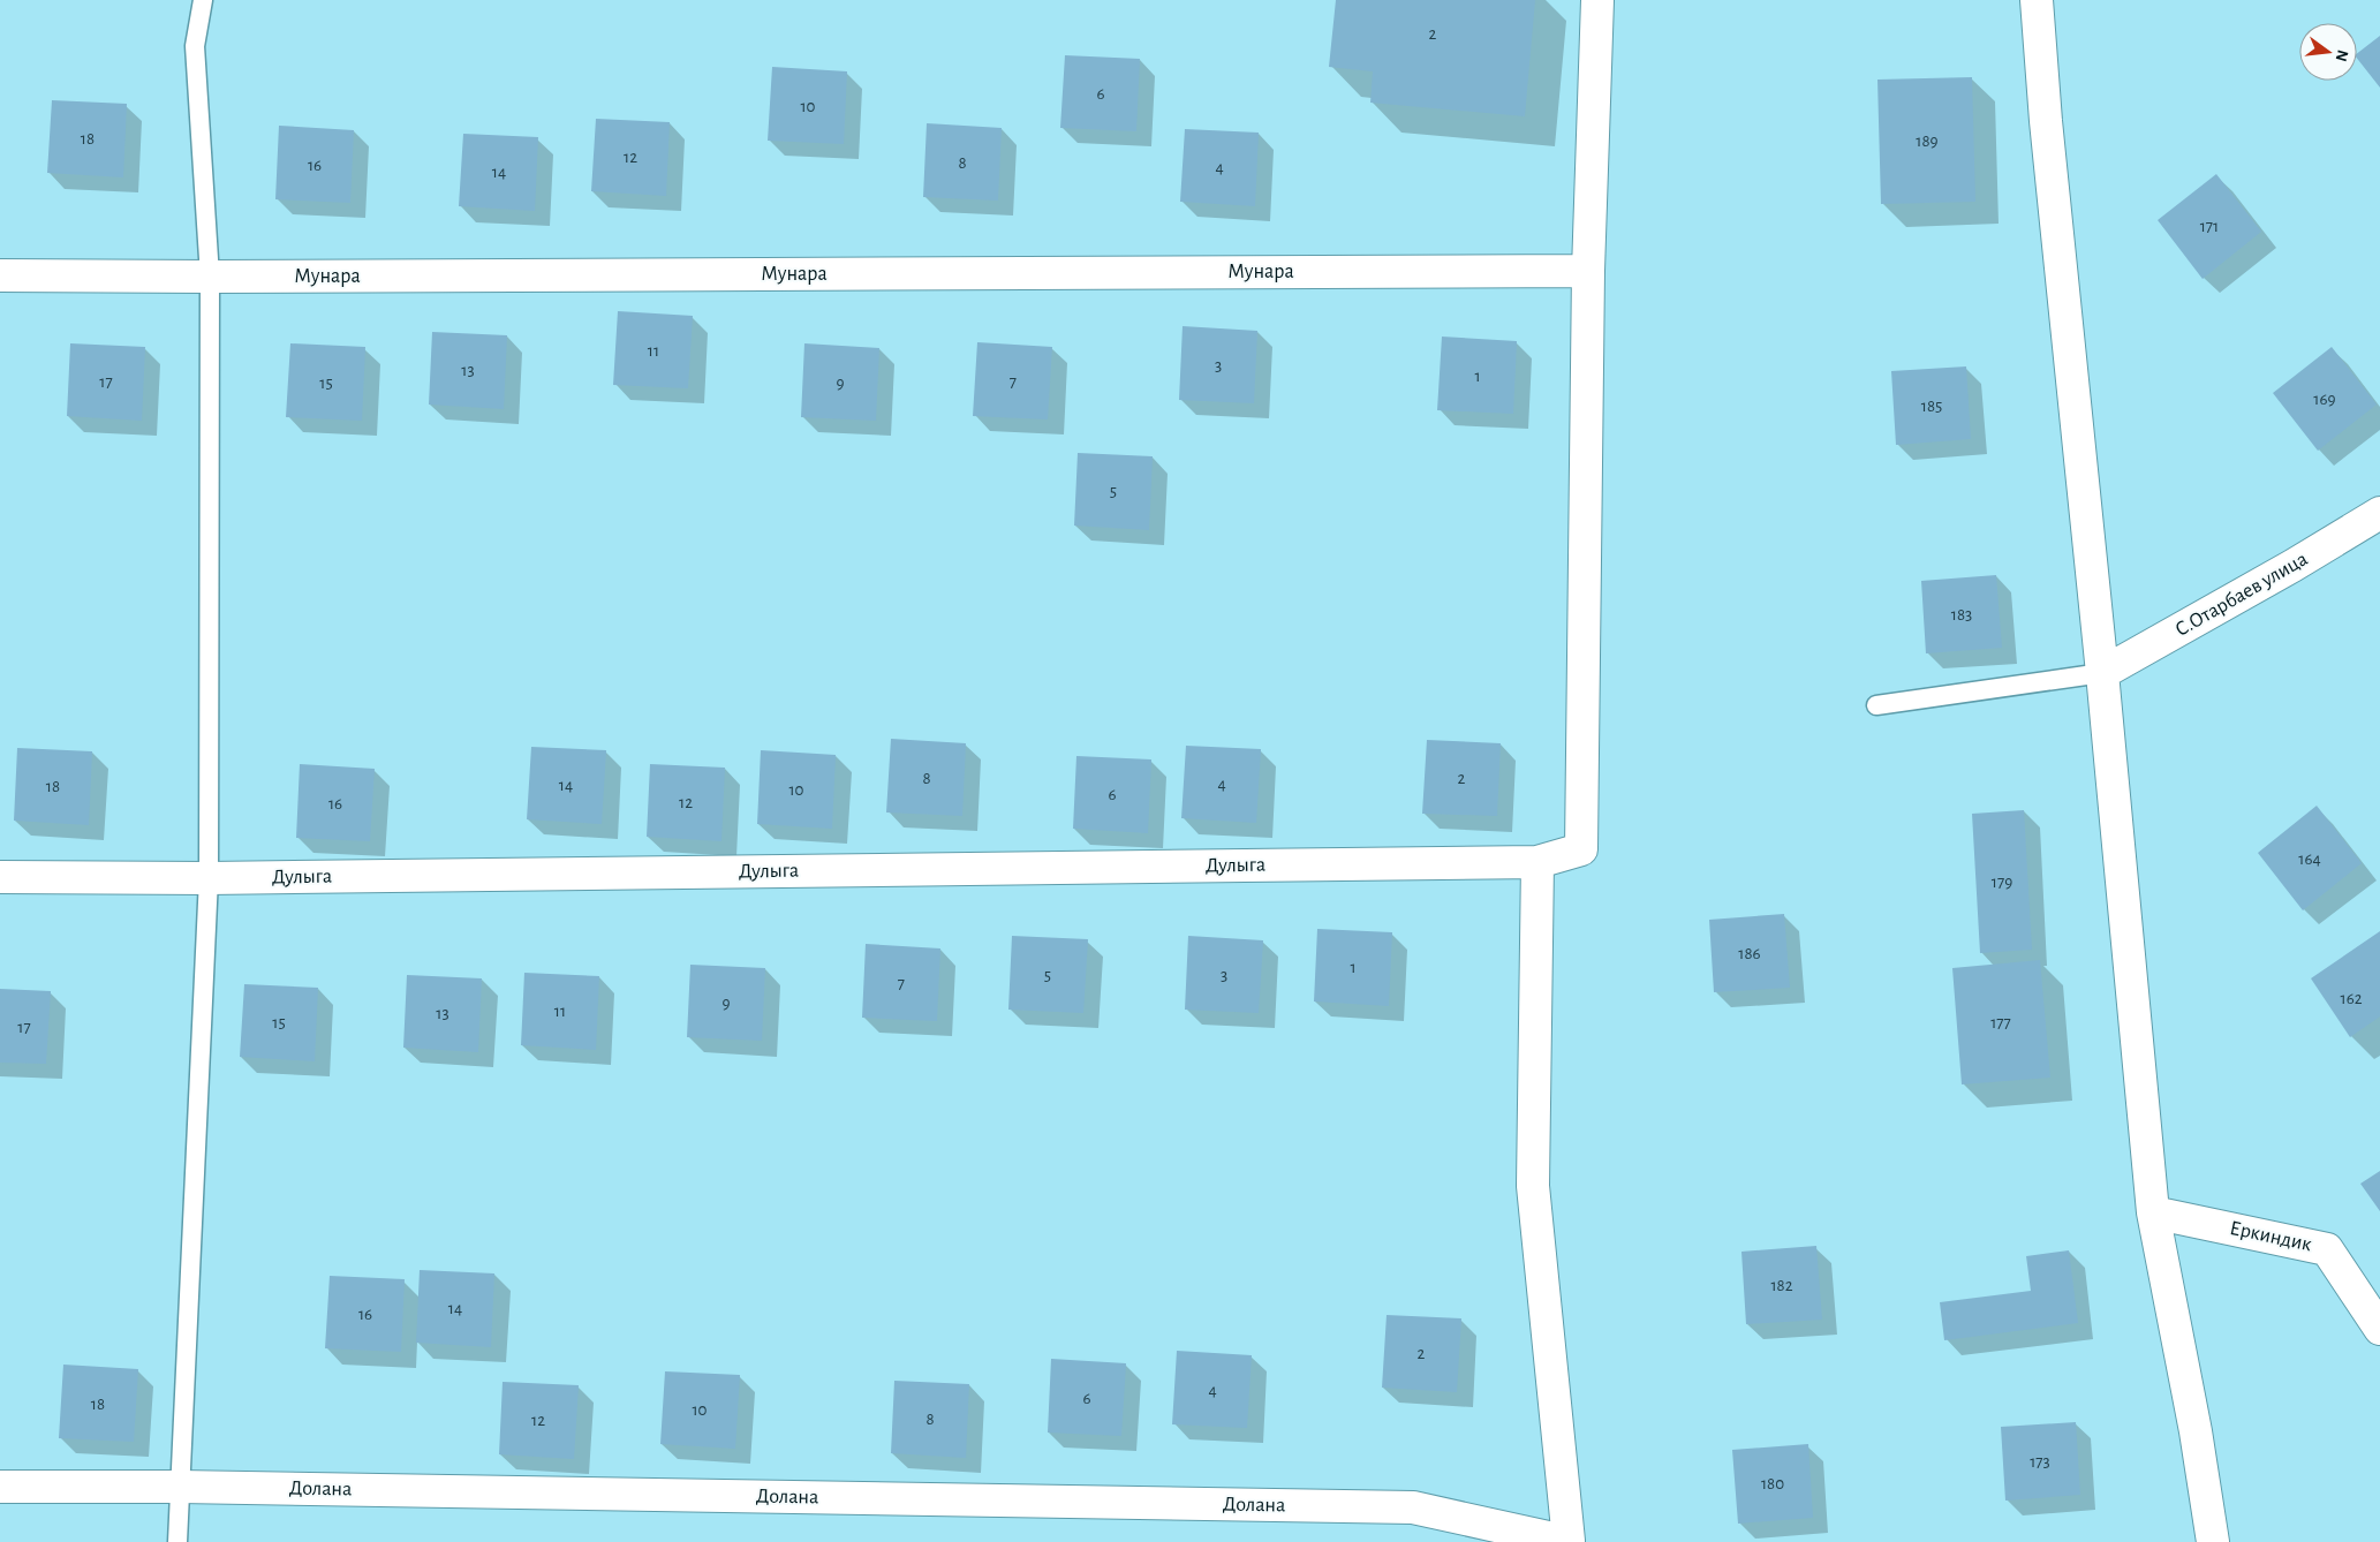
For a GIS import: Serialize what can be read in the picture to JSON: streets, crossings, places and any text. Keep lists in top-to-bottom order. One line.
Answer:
{"streets":{"street":["Мунара","С.Отарбаев улица","Дулыга","Еркиндик","Долана"]},"crossings":[["Мунара","Дулыга"]],"house_numbers":["2","6","10","18","189","12","8","16","4","14","171","11","3","13","1","17","7","15","9","169","185","5","183","8","2","4","14","18","10","6","12","16","164","179","186","1","5","3","7","162","9","11","13","15","177","17","182","14","16","2","4","6","18","10","8","12","173","180"],"north":"right"}
